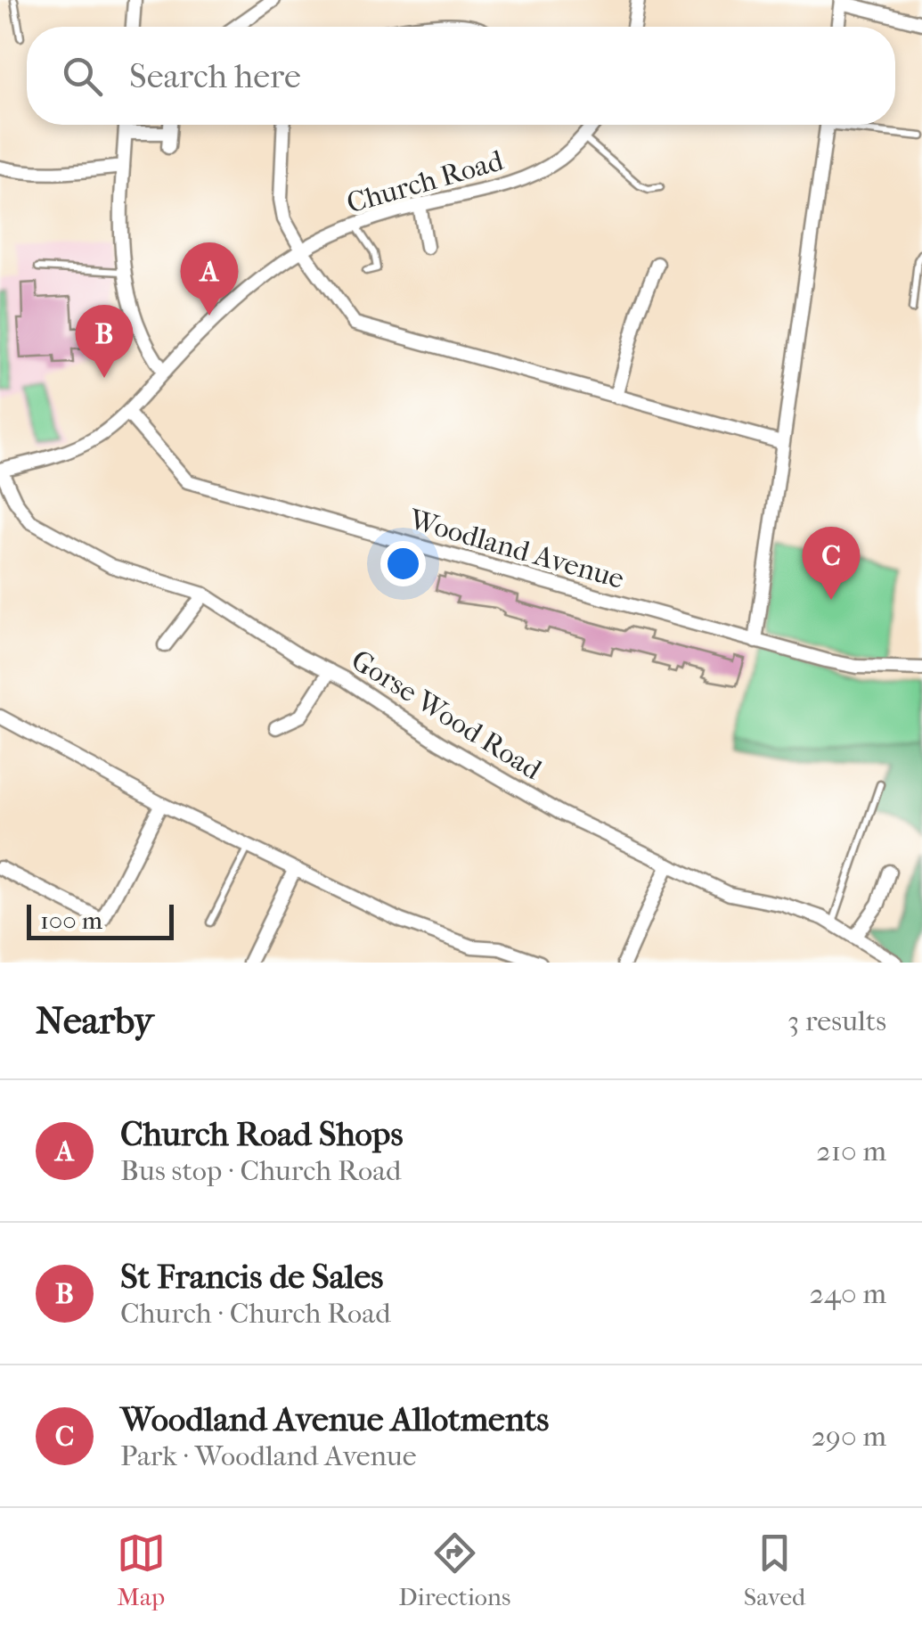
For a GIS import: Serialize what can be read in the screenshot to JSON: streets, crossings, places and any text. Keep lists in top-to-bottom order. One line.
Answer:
{"streets":{"street":["Church Road","Woodland Avenue","Gorse Wood Road"]},"crossings":[["Church Road","Woodland Avenue"],["Church Road","Gorse Wood Road"]],"scale_bar":"100 m","page":{"search":"Search here","pins":["A","B","C"],"scale":"100 m","heading":["Nearby","3 results"],"list":[{"mark":"A","name":"Church Road Shops","note":"Bus stop · Church Road","value":"210 m"},{"mark":"B","name":"St Francis de Sales","note":"Church · Church Road","value":"240 m"},{"mark":"C","name":"Woodland Avenue Allotments","note":"Park · Woodland Avenue","value":"290 m"}],"nav":["Map","Directions","Saved"]}}
